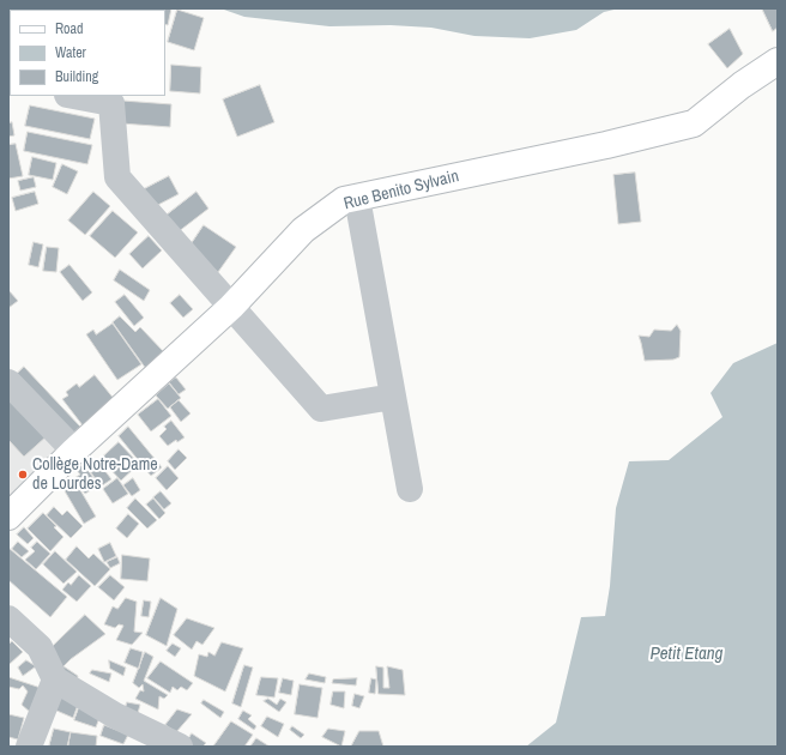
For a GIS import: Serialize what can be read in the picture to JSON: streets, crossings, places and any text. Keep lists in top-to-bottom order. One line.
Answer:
{"streets":{"main road":["Rue Benito Sylvain"]},"water":["Petit Etang"],"places":["Collège Notre-Dame de Lourdes"],"legend":["Road","Water","Building"]}
